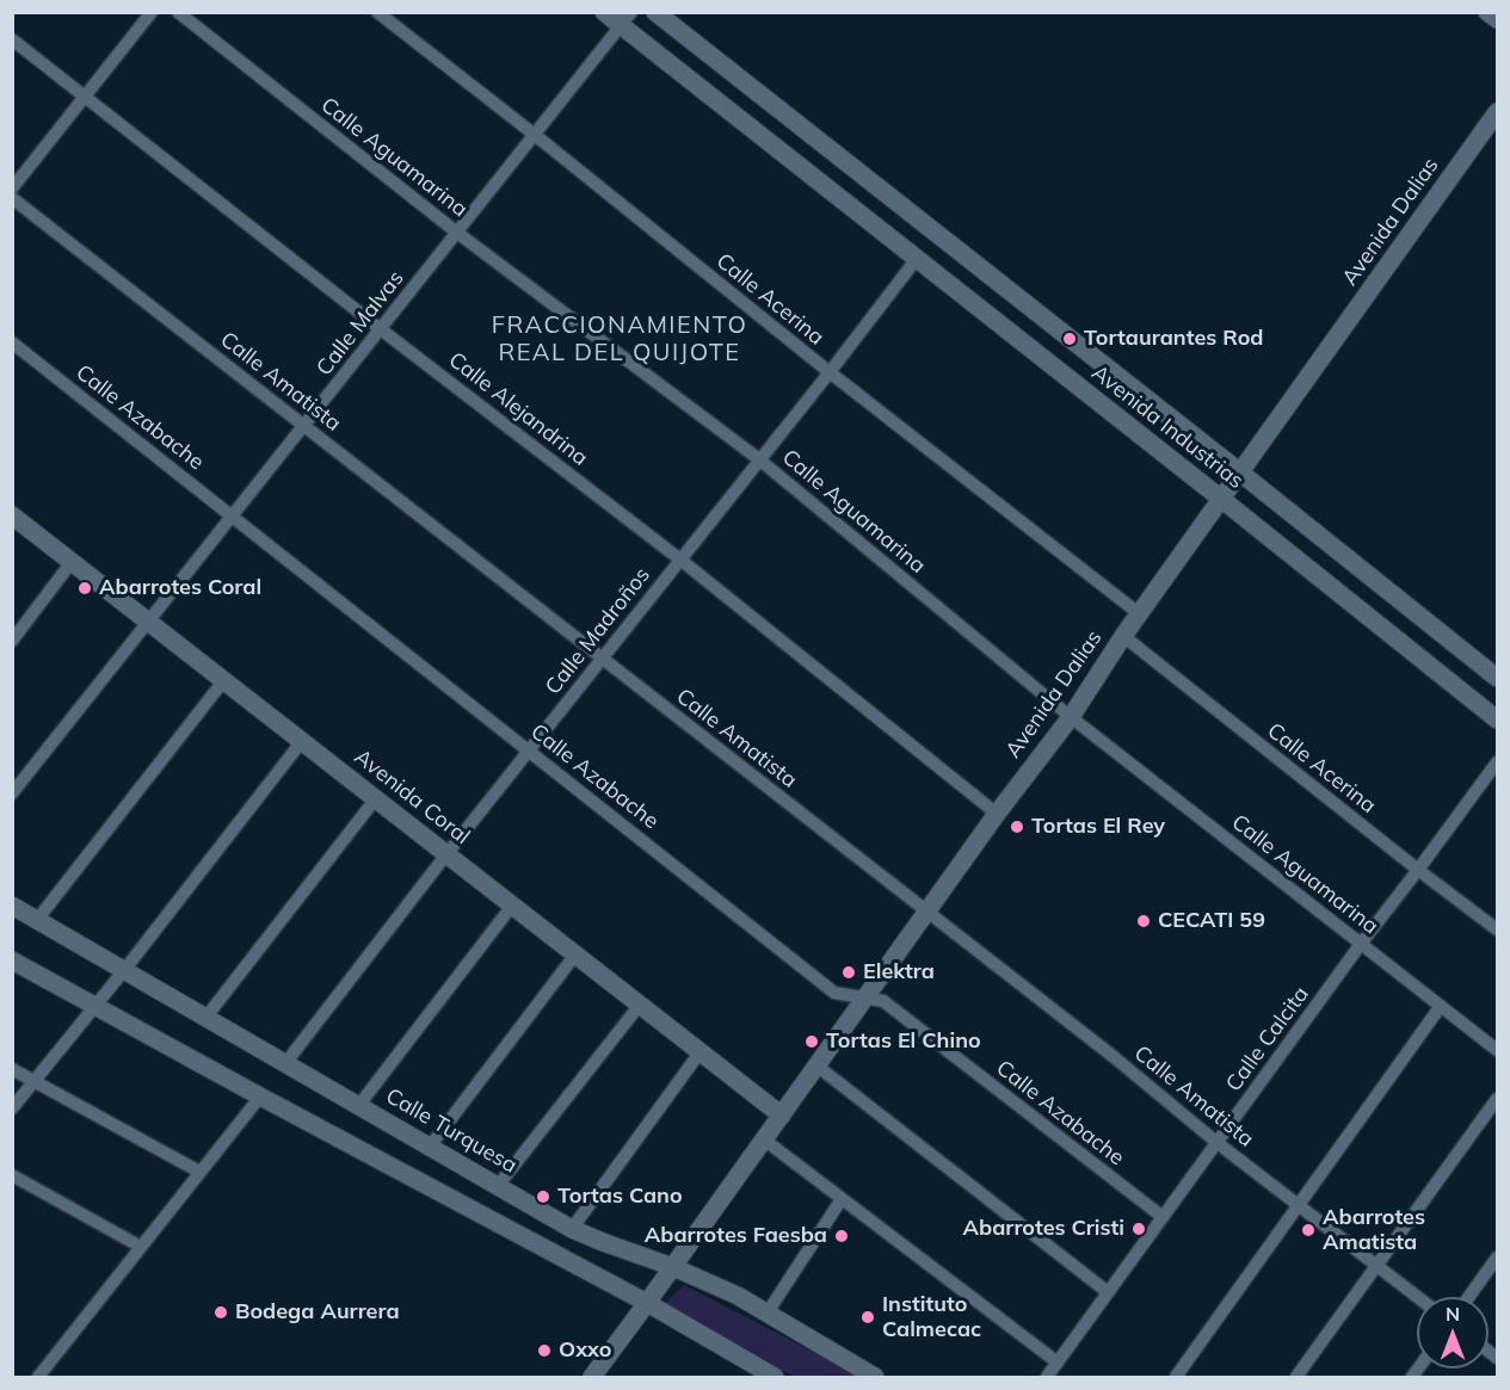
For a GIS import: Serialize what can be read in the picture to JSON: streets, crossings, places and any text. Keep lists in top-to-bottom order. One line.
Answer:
{"streets":{"main road":["Avenida Dalias","Avenida Industrias","Avenida Coral","Calle Turquesa"],"street":["Calle Aguamarina","Calle Acerina","Calle Malvas","Calle Amatista","Calle Alejandrina","Calle Azabache","Calle Madroños","Calle Calcita"]},"crossings":[["Calle Aguamarina","Avenida Dalias"],["Calle Aguamarina","Calle Malvas"],["Calle Aguamarina","Calle Madroños"],["Calle Aguamarina","Calle Calcita"],["Avenida Dalias","Calle Acerina"],["Avenida Dalias","Calle Amatista"],["Avenida Dalias","Calle Alejandrina"],["Avenida Dalias","Calle Azabache"],["Avenida Dalias","Avenida Industrias"],["Avenida Dalias","Avenida Coral"],["Avenida Dalias","Calle Turquesa"],["Calle Acerina","Calle Malvas"],["Calle Acerina","Calle Madroños"],["Calle Acerina","Calle Calcita"],["Calle Malvas","Calle Amatista"],["Calle Malvas","Calle Alejandrina"],["Calle Malvas","Calle Azabache"],["Calle Malvas","Avenida Industrias"],["Calle Malvas","Avenida Coral"],["Calle Amatista","Calle Madroños"],["Calle Amatista","Calle Calcita"],["Calle Alejandrina","Calle Madroños"],["Calle Azabache","Calle Madroños"],["Calle Azabache","Calle Calcita"],["Avenida Industrias","Calle Madroños"],["Calle Madroños","Avenida Coral"],["Calle Madroños","Calle Turquesa"]],"districts":["FRACCIONAMIENTO REAL DEL QUIJOTE"],"places":["Tortaurantes Rod","Abarrotes Coral","Tortas El Rey","CECATI 59","Elektra","Tortas El Chino","Tortas Cano","Abarrotes Cristi","Abarrotes Amatista","Abarrotes Faesba","Bodega Aurrera","Instituto Calmecac","Oxxo"],"north":"top"}
